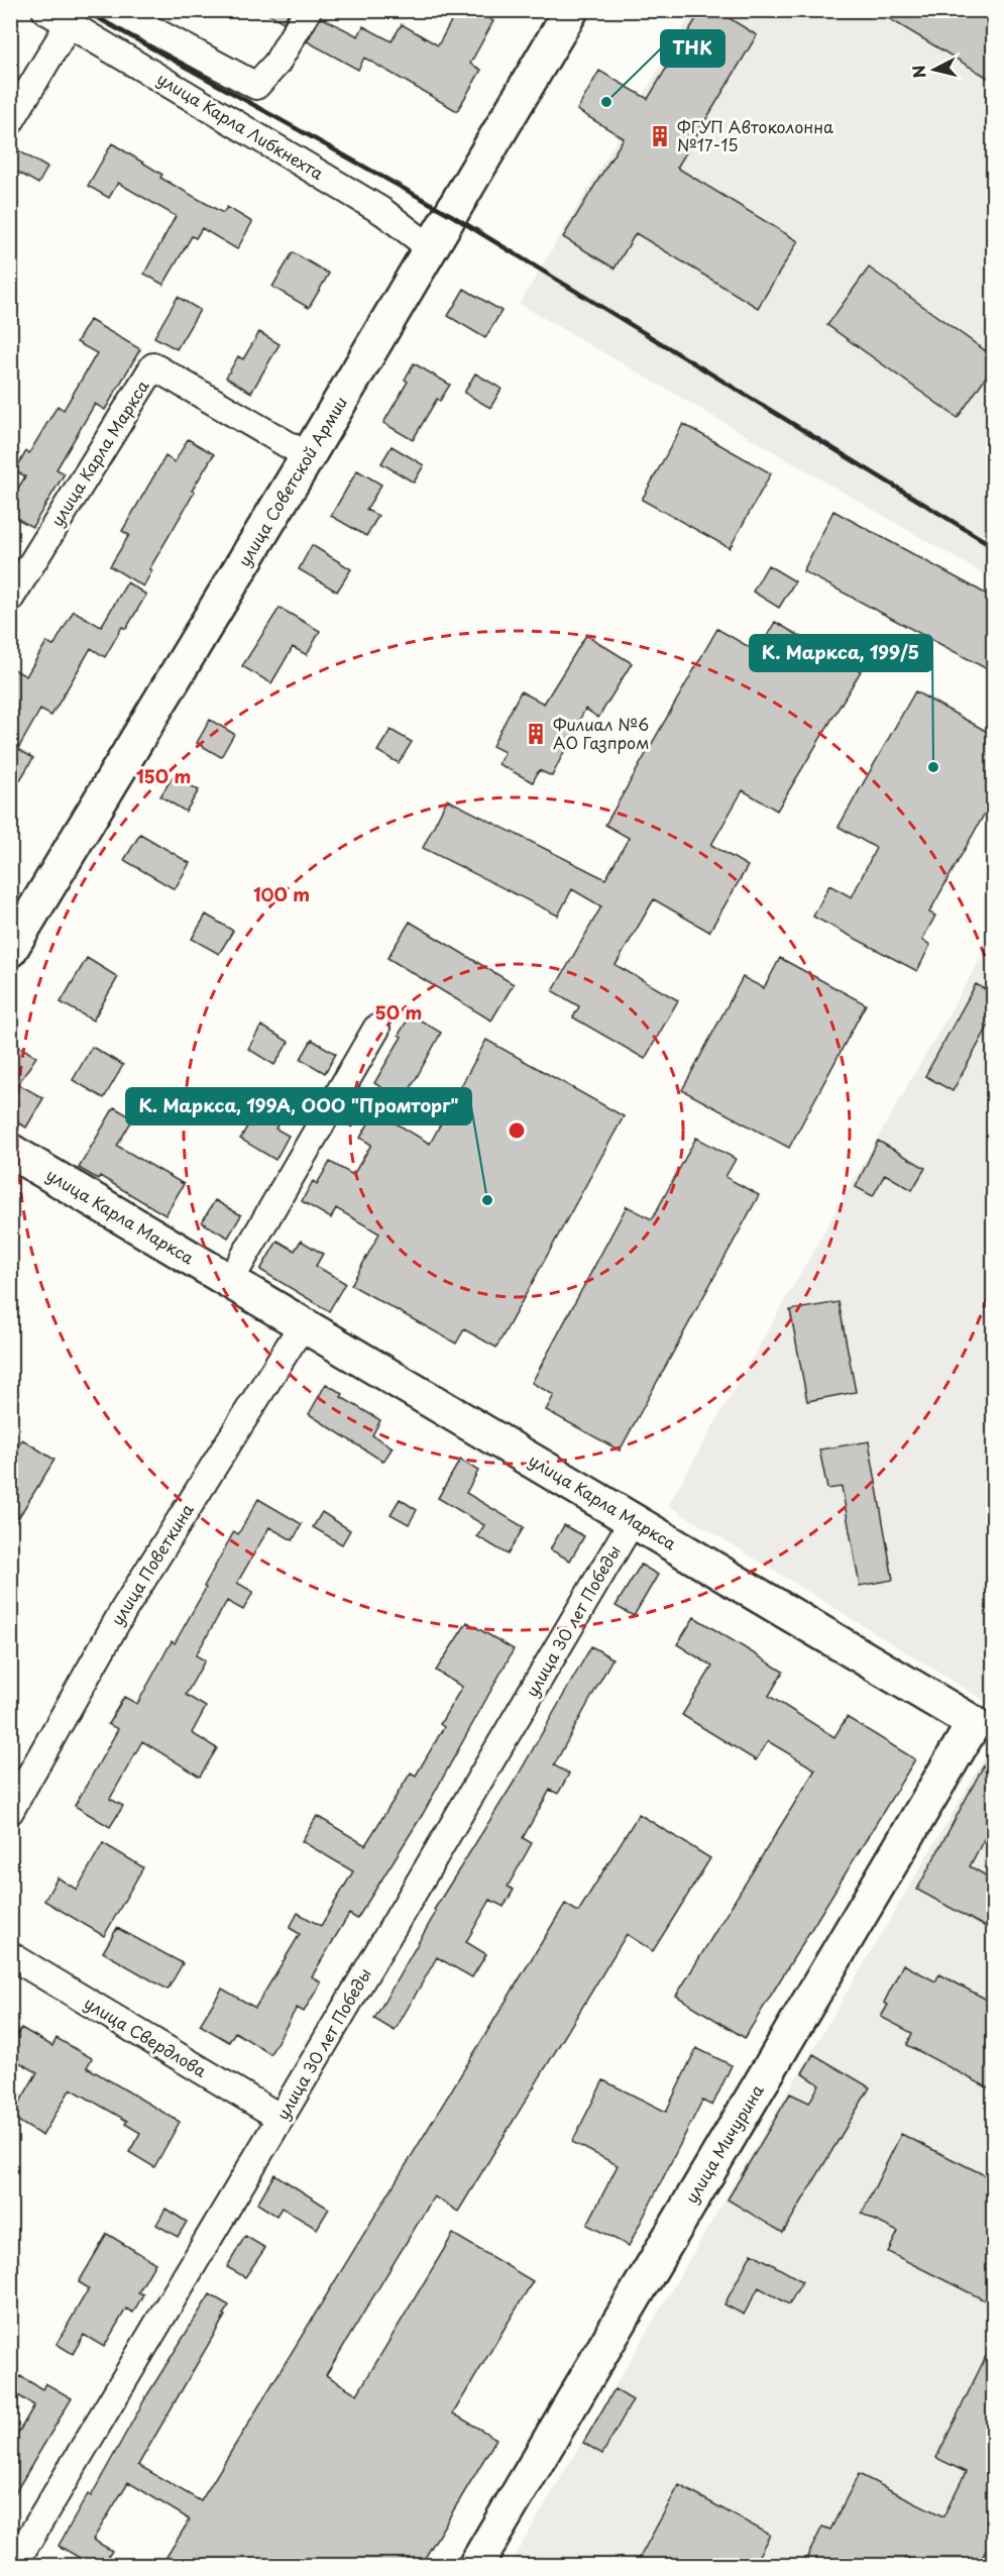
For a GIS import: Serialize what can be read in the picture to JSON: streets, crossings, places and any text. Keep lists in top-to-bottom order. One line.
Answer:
{"streets":{"street":["улица Карла Либкнехта","улица Карла Маркса","улица Советской Армии","улица Поветкина","улица 30 лет Победы","улица Свердлова","улица Мичурина"]},"crossings":[["улица Карла Либкнехта","улица Советской Армии"],["улица Карла Маркса","улица Советской Армии"],["улица Карла Маркса","улица Поветкина"],["улица Карла Маркса","улица 30 лет Победы"],["улица Карла Маркса","улица Мичурина"],["улица 30 лет Победы","улица Свердлова"]],"places":{"other":["ТНК","К. Маркса, 199/5","К. Маркса, 199А, ООО \"Промторг\""],"building":["ФГУП Автоколонна №17-15","Филиал №6 АО Газпром"]},"north":"left","rings":["150 m","100 m","50 m"]}
